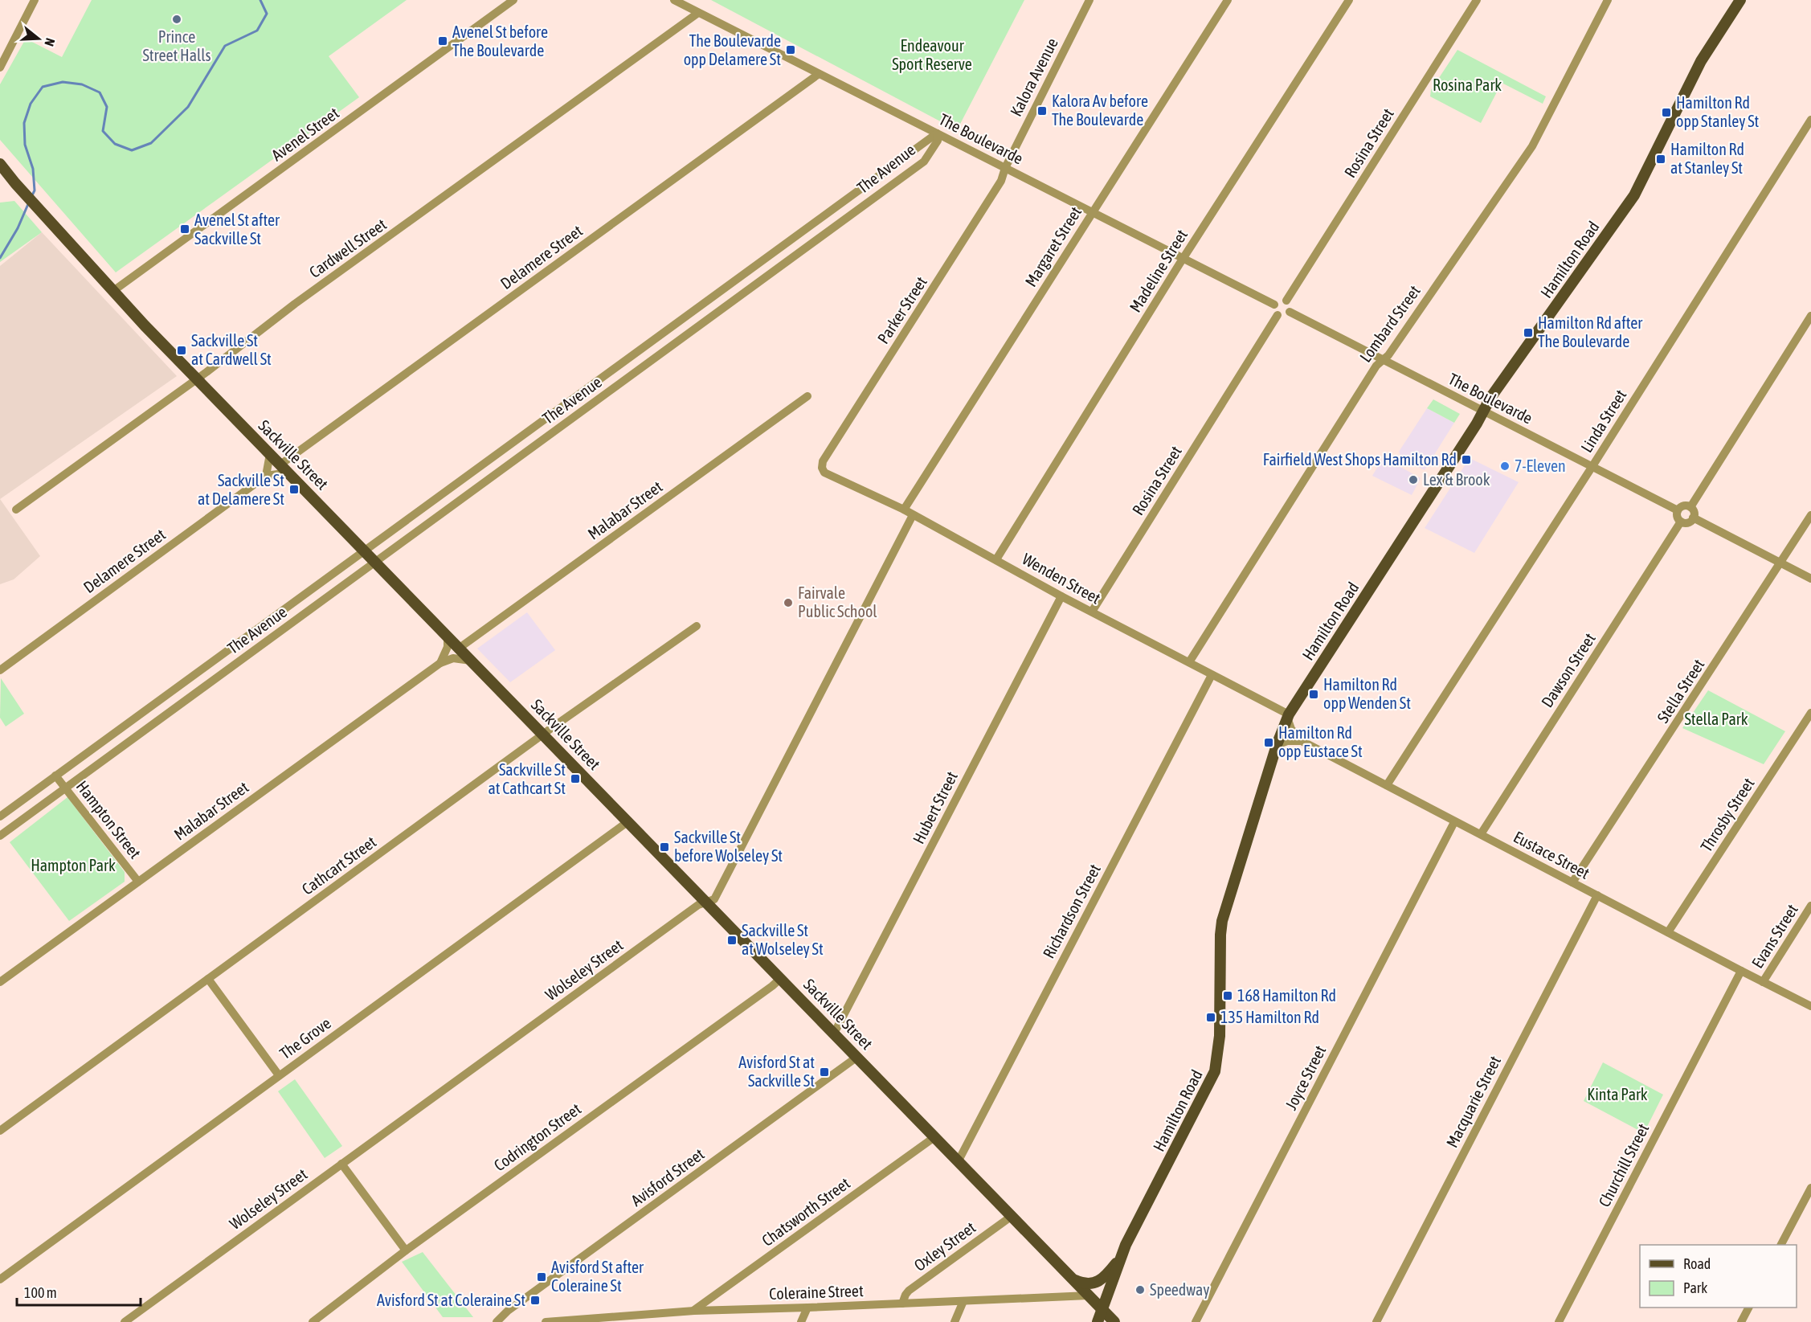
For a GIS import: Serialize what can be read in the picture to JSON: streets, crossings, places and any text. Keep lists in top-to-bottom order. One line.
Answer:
{"streets":{"main road":["Hamilton Road","Sackville Street"],"street":["Kalora Avenue","Avenel Street","The Boulevarde","Rosina Street","The Avenue","Margaret Street","Cardwell Street","Delamere Street","Madeline Street","Parker Street","Lombard Street","Linda Street","Malabar Street","Wenden Street","Dawson Street","Stella Street","Hubert Street","Throsby Street","Hampton Street","Eustace Street","Cathcart Street","Richardson Street","Evans Street","Wolseley Street","The Grove","Joyce Street","Macquarie Street","Codrington Street","Churchill Street","Avisford Street","Chatsworth Street","Oxley Street","Coleraine Street"]},"crossings":[["Kalora Avenue","The Boulevarde"],["Kalora Avenue","Parker Street"],["Avenel Street","Sackville Street"],["The Boulevarde","Rosina Street"],["The Boulevarde","The Avenue"],["The Boulevarde","Margaret Street"],["The Boulevarde","Cardwell Street"],["The Boulevarde","Delamere Street"],["The Boulevarde","Hamilton Road"],["The Boulevarde","Madeline Street"],["The Boulevarde","Parker Street"],["The Boulevarde","Lombard Street"],["The Boulevarde","Linda Street"],["The Boulevarde","Dawson Street"],["Rosina Street","Wenden Street"],["The Avenue","Sackville Street"],["The Avenue","Hampton Street"],["Margaret Street","Wenden Street"],["Cardwell Street","Sackville Street"],["Delamere Street","Sackville Street"],["Hamilton Road","Sackville Street"],["Hamilton Road","Wenden Street"],["Madeline Street","Wenden Street"],["Parker Street","Wenden Street"],["Lombard Street","Wenden Street"],["Linda Street","Eustace Street"],["Sackville Street","Malabar Street"],["Sackville Street","Hubert Street"],["Sackville Street","Cathcart Street"],["Sackville Street","Richardson Street"],["Sackville Street","Wolseley Street"],["Sackville Street","The Grove"],["Sackville Street","Codrington Street"],["Sackville Street","Avisford Street"],["Sackville Street","Chatsworth Street"],["Sackville Street","Oxley Street"],["Sackville Street","Coleraine Street"],["Malabar Street","Hampton Street"],["Wenden Street","Hubert Street"],["Wenden Street","Richardson Street"],["Wenden Street","Wolseley Street"],["Dawson Street","Eustace Street"],["Stella Street","Eustace Street"],["Throsby Street","Eustace Street"],["Eustace Street","Evans Street"],["Eustace Street","Joyce Street"],["Eustace Street","Macquarie Street"],["Eustace Street","Churchill Street"],["Chatsworth Street","Coleraine Street"],["Oxley Street","Coleraine Street"]],"parks":["Endeavour Sport Reserve","Rosina Park","Stella Park","Hampton Park","Kinta Park"],"places":{"other":["Prince Street Halls","7-Eleven","Lex & Brook","Fairvale Public School","Speedway"],"transit":["Avenel St before The Boulevarde","The Boulevarde opp Delamere St","Kalora Av before The Boulevarde","Hamilton Rd opp Stanley St","Hamilton Rd at Stanley St","Avenel St after Sackville St","Hamilton Rd after The Boulevarde","Sackville St at Cardwell St","Fairfield West Shops Hamilton Rd","Sackville St at Delamere St","Hamilton Rd opp Wenden St","Hamilton Rd opp Eustace St","Sackville St at Cathcart St","Sackville St before Wolseley St","Sackville St at Wolseley St","168 Hamilton Rd","135 Hamilton Rd","Avisford St at Sackville St","Avisford St after Coleraine St","Avisford St at Coleraine St"]},"legend":["Road","Park"],"scale_bar":"100 m","north":"right"}
